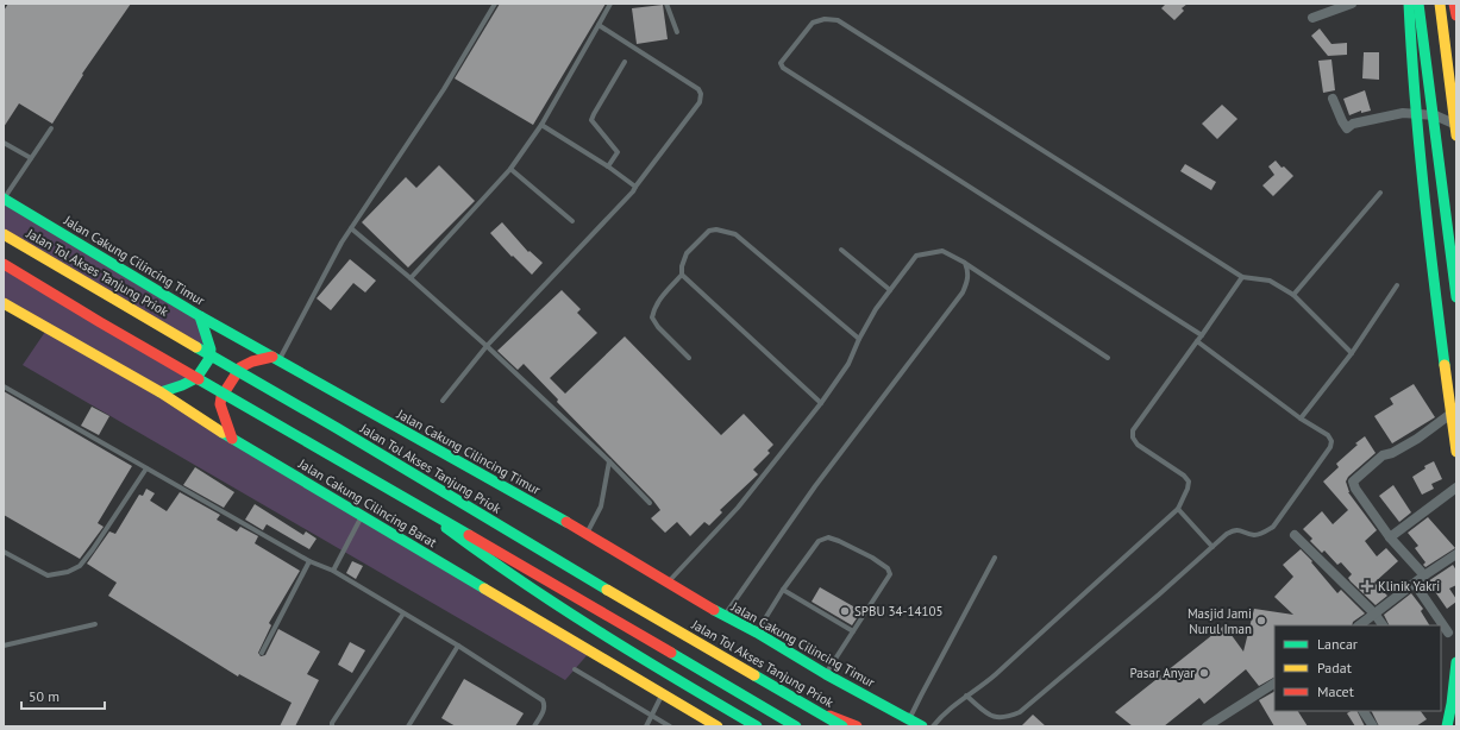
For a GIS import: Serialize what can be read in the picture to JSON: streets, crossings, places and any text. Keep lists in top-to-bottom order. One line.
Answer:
{"streets":{"highway":["Jalan Cakung Cilincing Timur","Jalan Tol Akses Tanjung Priok","Jalan Cakung Cilincing Barat"]},"places":{"health":["Klinik Yakri"],"other":["SPBU 34-14105","Masjid Jami Nurul Iman","Pasar Anyar"]},"legend":["Lancar","Padat","Macet"],"scale_bar":"50 m"}
